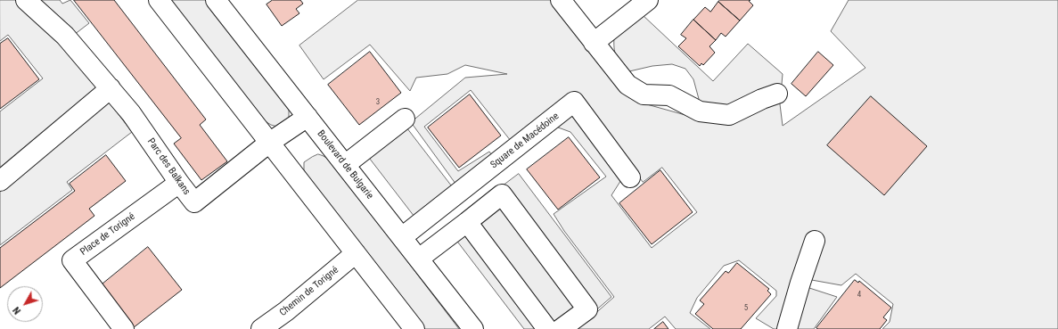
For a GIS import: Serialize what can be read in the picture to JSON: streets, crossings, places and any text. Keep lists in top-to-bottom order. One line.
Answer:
{"streets":{"street":["Square de Macédoine","Boulevard de Bulgarie","Parc des Balkans","Place de Torigné","Chemin de Torigné"]},"crossings":[["Square de Macédoine","Boulevard de Bulgarie"],["Parc des Balkans","Place de Torigné"]],"house_numbers":["3","4","5"],"north":"bottom left"}
